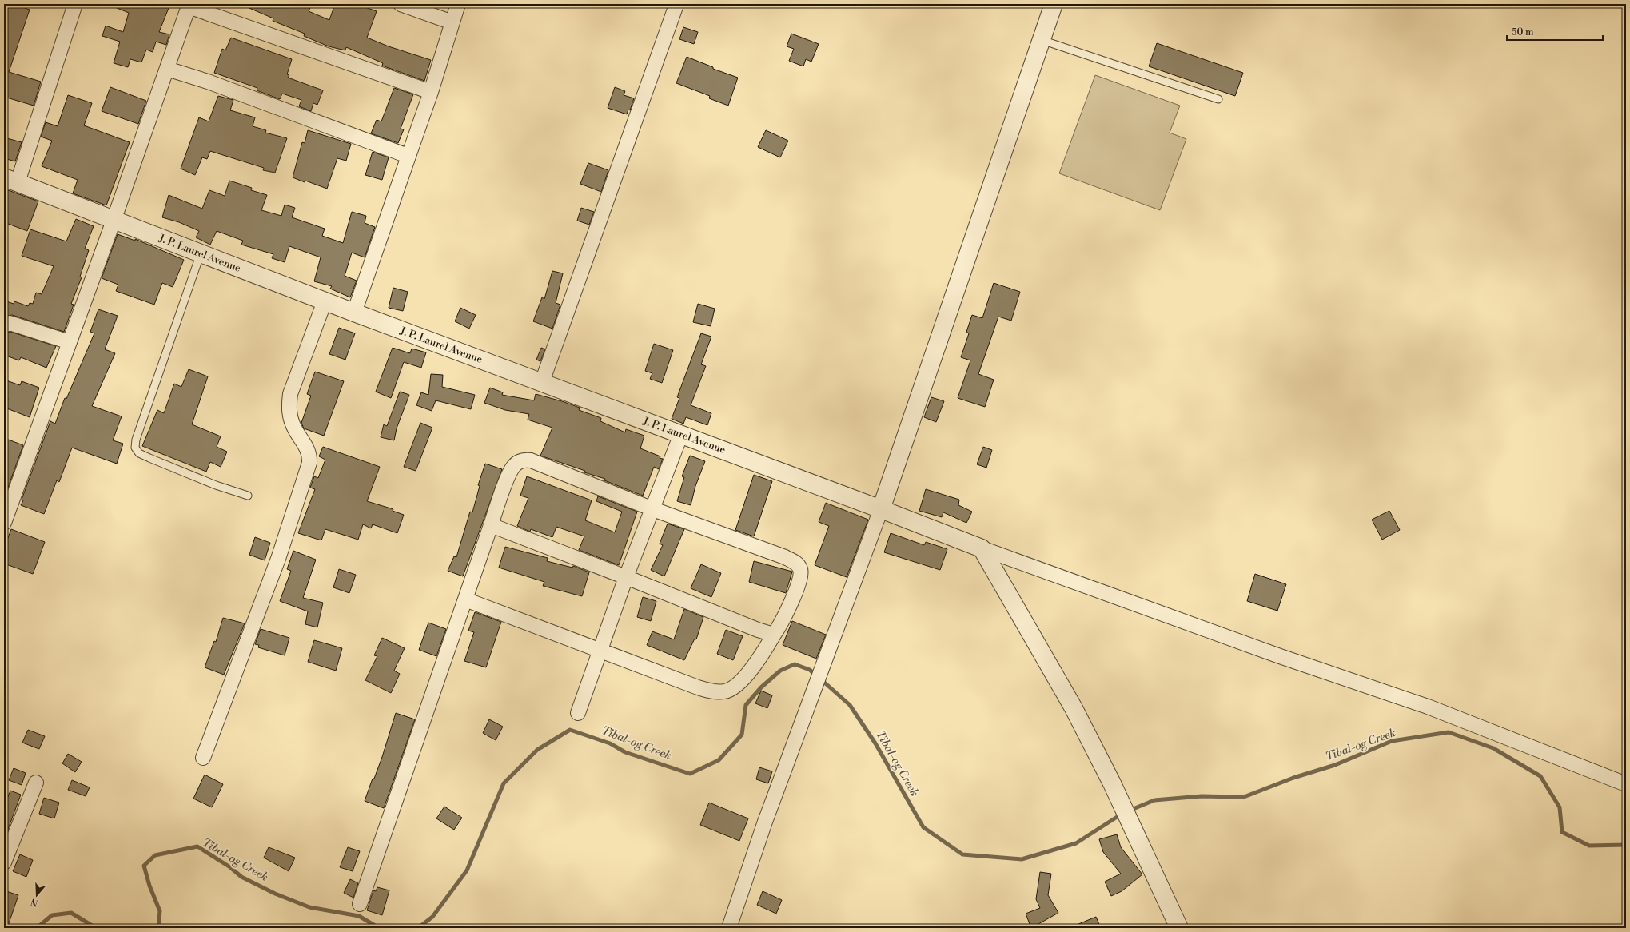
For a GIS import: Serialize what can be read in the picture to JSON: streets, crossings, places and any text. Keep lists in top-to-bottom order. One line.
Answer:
{"streets":{"street":["J. P. Laurel Avenue"]},"water":["Tibal-og Creek"],"scale_bar":"50 m","north":"bottom"}
